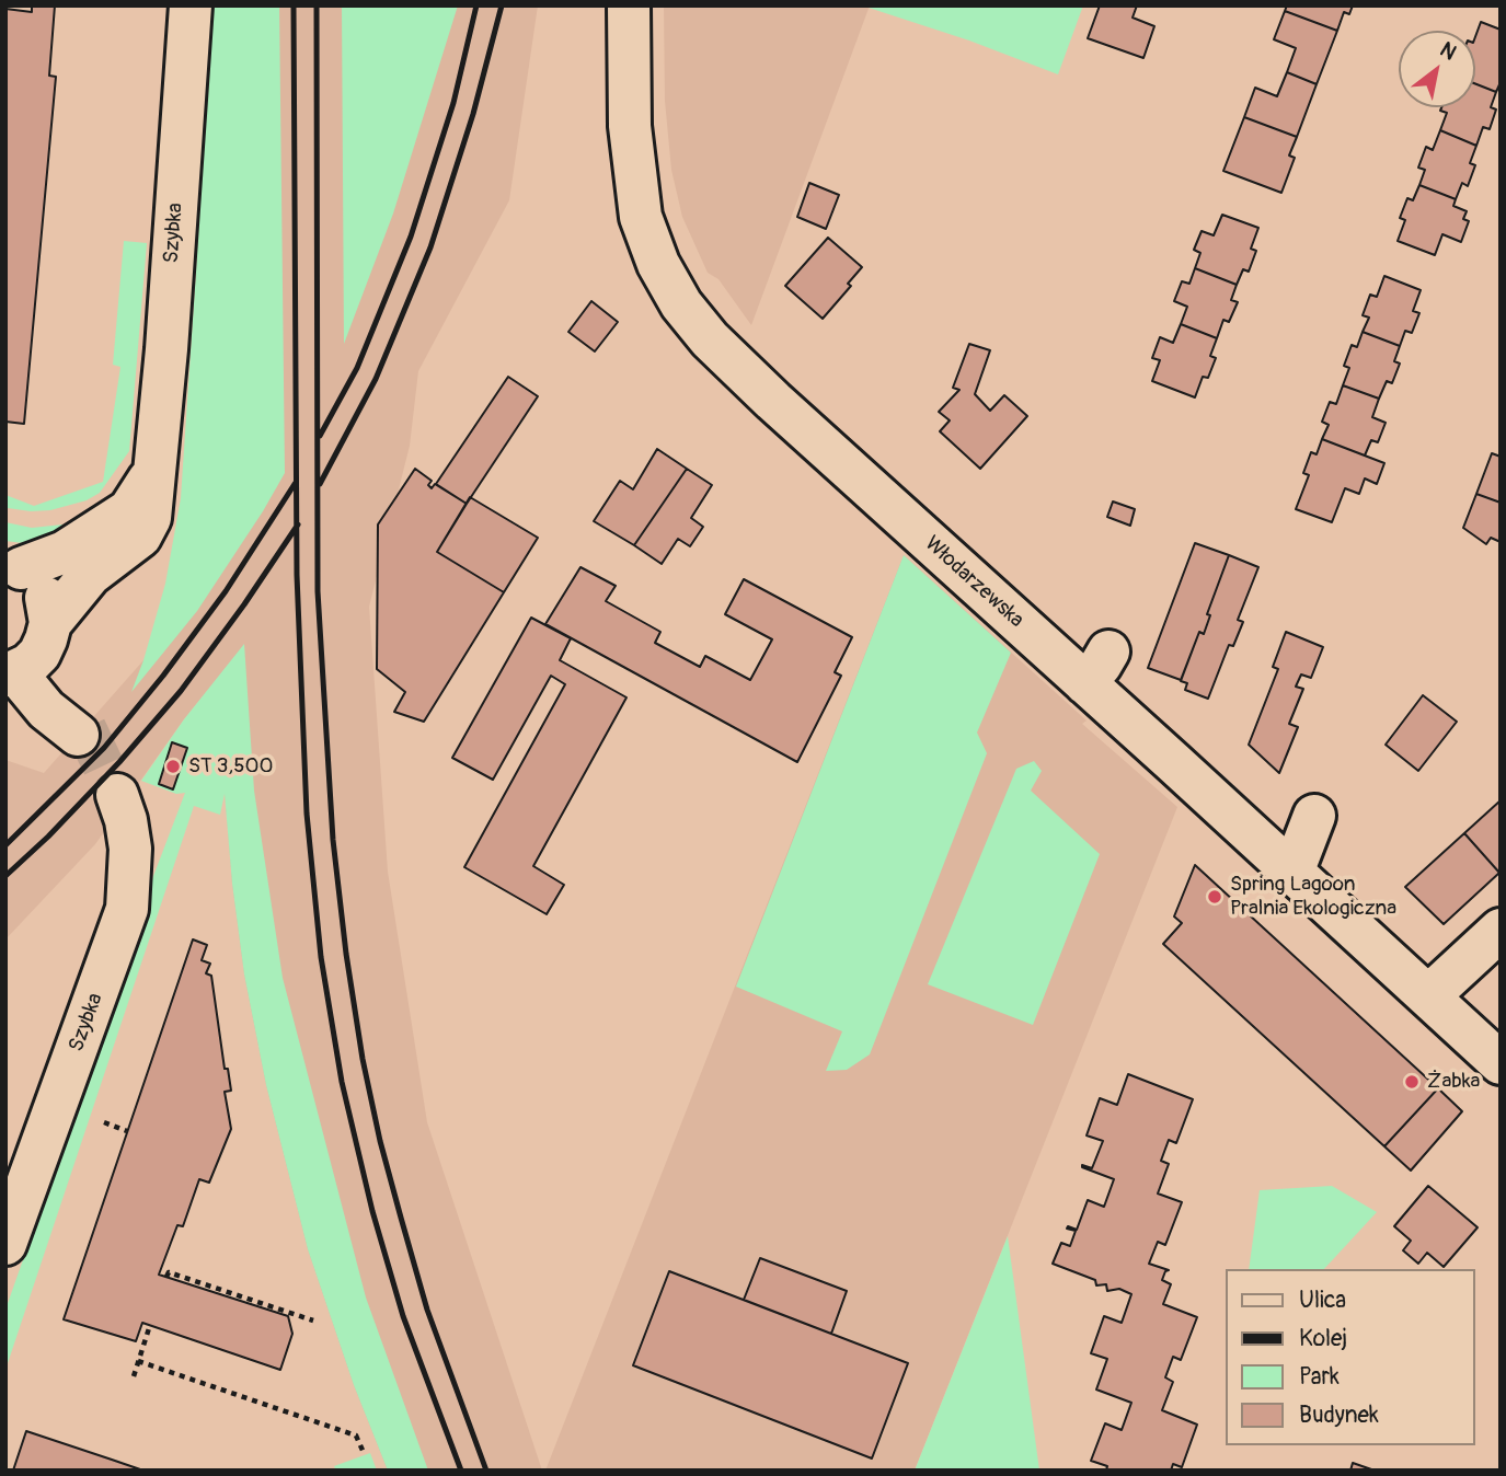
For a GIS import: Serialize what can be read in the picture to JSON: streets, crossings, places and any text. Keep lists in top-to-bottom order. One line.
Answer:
{"streets":{"street":["Szybka","Włodarzewska"]},"places":["ST 3,500","Spring Lagoon Pralnia Ekologiczna","Żabka"],"legend":["Ulica","Kolej","Park","Budynek"],"north":"top right"}
